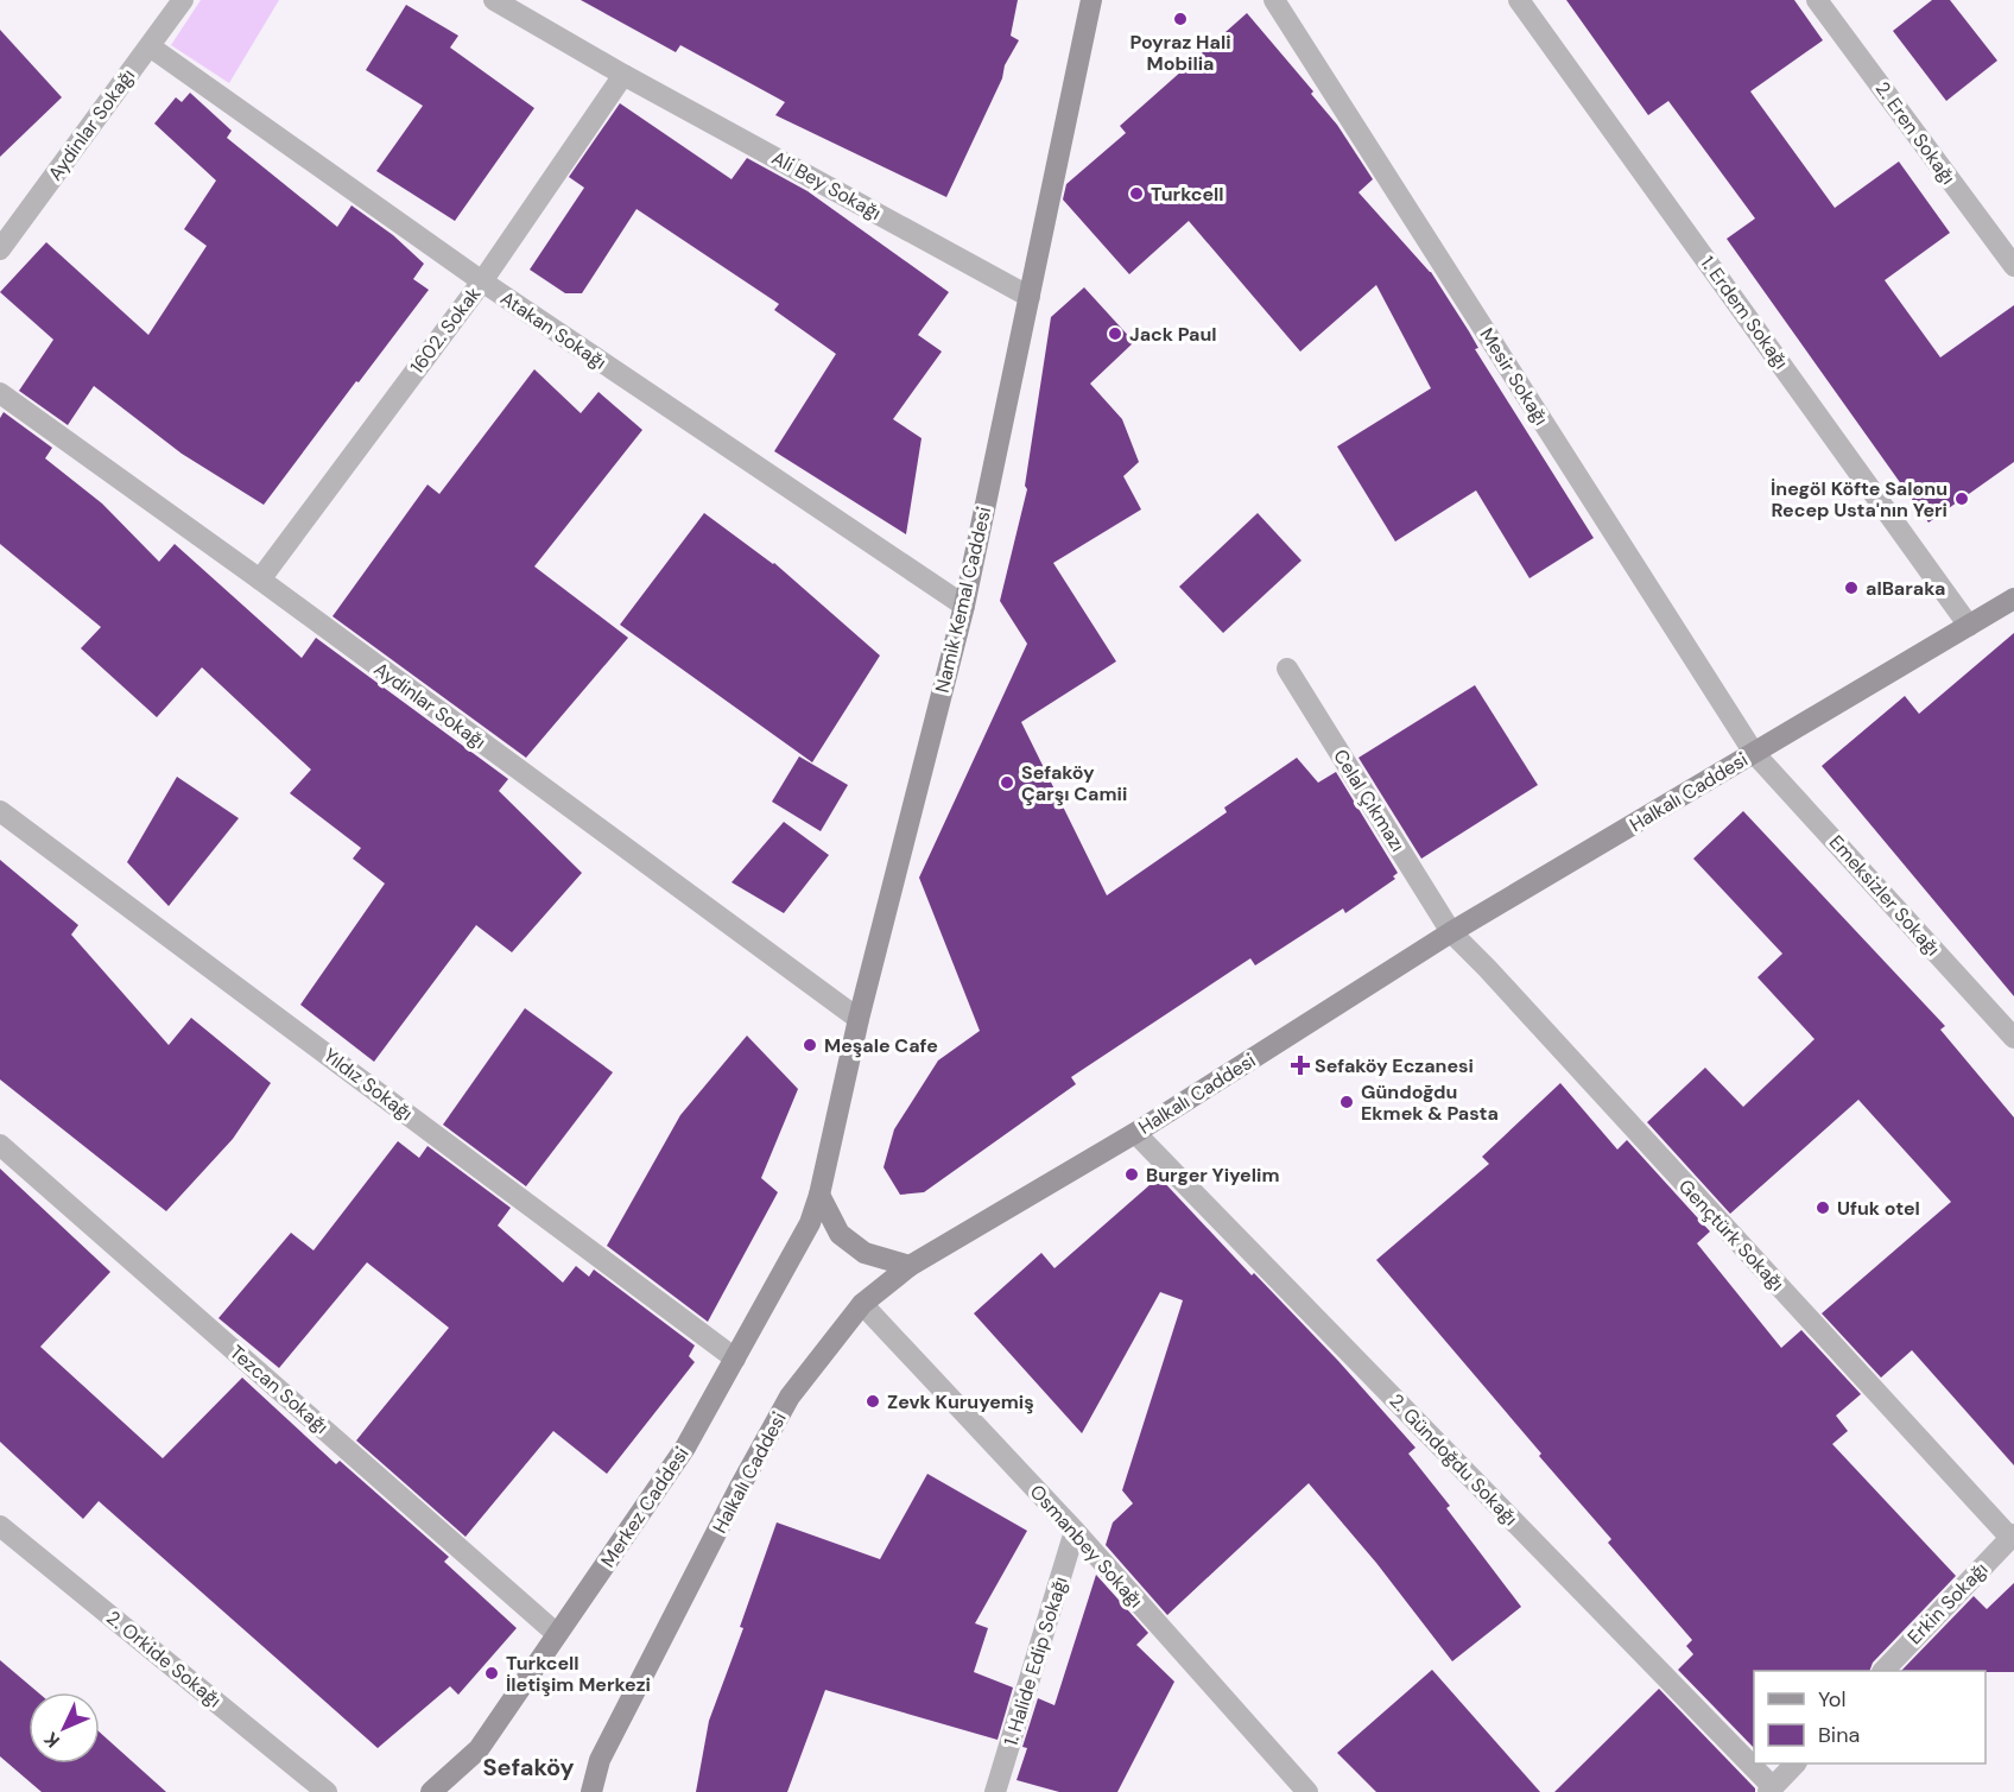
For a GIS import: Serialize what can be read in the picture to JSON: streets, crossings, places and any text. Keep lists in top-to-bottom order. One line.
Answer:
{"streets":{"main road":["Namik Kemal Caddesi","Halkalı Caddesi","Merkez Caddesi"],"street":["Aydinlar Sokağı","2. Eren Sokağı","Ali Bey Sokağı","1. Erdem Sokağı","1602. Sokak","Atakan Sokağı","Mesir Sokağı","Celal Çıkmazı","Emeksizler Sokağı","Yıldız Sokağı","Gençtürk Sokağı","Tezcan Sokağı","2. Gündoğdu Sokağı","Osmanbey Sokağı","Erkin Sokağı","2. Orkide Sokağı","1. Halide Edip Sokağı"]},"crossings":[["Aydinlar Sokağı","1602. Sokak"],["Aydinlar Sokağı","Atakan Sokağı"],["Aydinlar Sokağı","Namik Kemal Caddesi"],["Ali Bey Sokağı","1602. Sokak"],["Ali Bey Sokağı","Namik Kemal Caddesi"],["1. Erdem Sokağı","Halkalı Caddesi"],["1602. Sokak","Atakan Sokağı"],["Atakan Sokağı","Namik Kemal Caddesi"],["Mesir Sokağı","Halkalı Caddesi"],["Mesir Sokağı","Emeksizler Sokağı"],["Namik Kemal Caddesi","Merkez Caddesi"],["Halkalı Caddesi","Celal Çıkmazı"],["Halkalı Caddesi","Emeksizler Sokağı"],["Halkalı Caddesi","Gençtürk Sokağı"],["Halkalı Caddesi","2. Gündoğdu Sokağı"],["Halkalı Caddesi","Osmanbey Sokağı"],["Celal Çıkmazı","Gençtürk Sokağı"],["Yıldız Sokağı","Merkez Caddesi"],["Gençtürk Sokağı","Erkin Sokağı"],["Tezcan Sokağı","Merkez Caddesi"],["Osmanbey Sokağı","1. Halide Edip Sokağı"]],"districts":["Sefaköy"],"places":{"other":["Poyraz Hali Mobilia","Turkcell","Jack Paul","İnegöl Köfte Salonu Recep Usta'nın Yeri","alBaraka","Sefaköy Çarşı Camii","Meşale Cafe","Gündoğdu Ekmek & Pasta","Burger Yiyelim","Ufuk otel","Zevk Kuruyemiş","Turkcell İletişim Merkezi"],"health":["Sefaköy Eczanesi"]},"legend":["Yol","Bina"],"north":"bottom left"}
